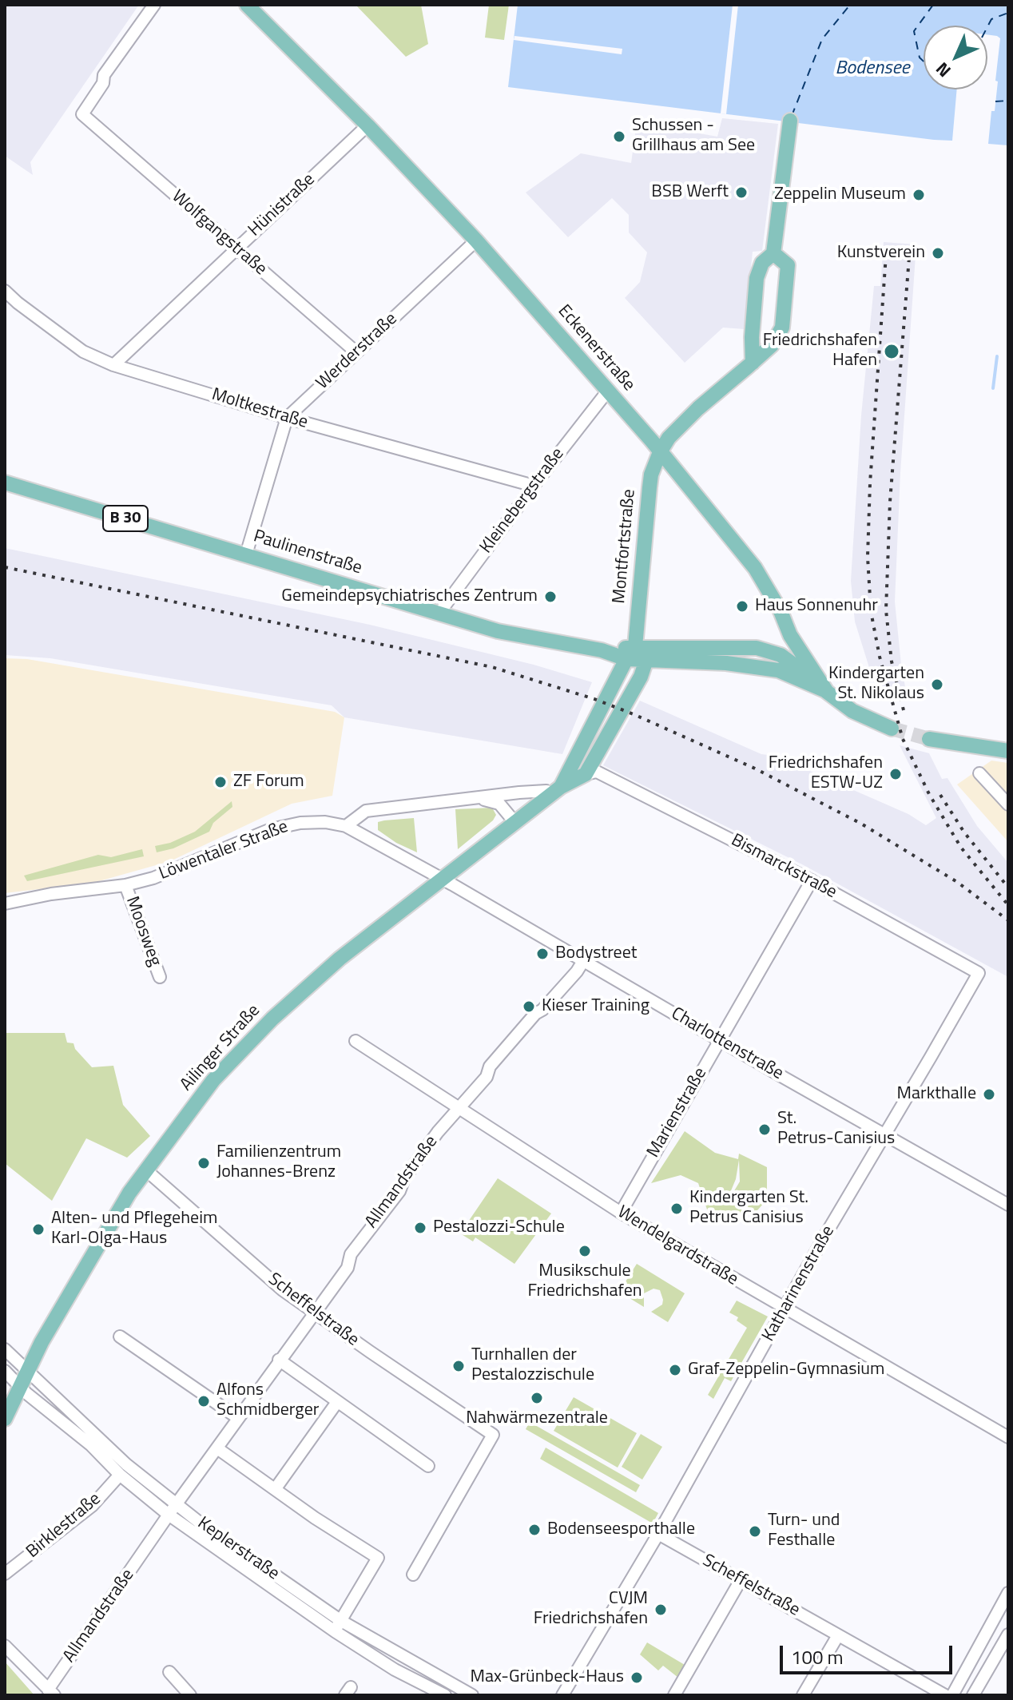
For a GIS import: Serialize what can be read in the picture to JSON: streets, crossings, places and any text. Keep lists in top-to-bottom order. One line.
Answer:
{"streets":{"main road":["Eckenerstraße","B 30","Montfortstraße","Paulinenstraße","Ailinger Straße"],"street":["Hünistraße","Wolfgangstraße","Werderstraße","Moltkestraße","Kleinebergstraße","Löwentaler Straße","Bismarckstraße","Moosweg","Charlottenstraße","Marienstraße","Allmandstraße","Wendelgardstraße","Katharinenstraße","Scheffelstraße","Birklestraße","Keplerstraße"]},"crossings":[["Hünistraße","Wolfgangstraße"],["Hünistraße","Eckenerstraße"],["Hünistraße","Moltkestraße"],["Wolfgangstraße","Werderstraße"],["Eckenerstraße","Werderstraße"],["Eckenerstraße","Kleinebergstraße"],["Eckenerstraße","Montfortstraße"],["Eckenerstraße","Paulinenstraße"],["Werderstraße","Moltkestraße"],["Moltkestraße","Kleinebergstraße"],["Kleinebergstraße","Paulinenstraße"],["Montfortstraße","Paulinenstraße"],["Montfortstraße","Ailinger Straße"],["Paulinenstraße","Ailinger Straße"],["Löwentaler Straße","Moosweg"],["Löwentaler Straße","Charlottenstraße"],["Bismarckstraße","Ailinger Straße"],["Bismarckstraße","Marienstraße"],["Bismarckstraße","Katharinenstraße"],["Charlottenstraße","Ailinger Straße"],["Charlottenstraße","Marienstraße"],["Charlottenstraße","Allmandstraße"],["Charlottenstraße","Katharinenstraße"],["Ailinger Straße","Scheffelstraße"],["Ailinger Straße","Keplerstraße"],["Marienstraße","Wendelgardstraße"],["Allmandstraße","Wendelgardstraße"],["Allmandstraße","Scheffelstraße"],["Allmandstraße","Keplerstraße"],["Wendelgardstraße","Katharinenstraße"],["Katharinenstraße","Scheffelstraße"],["Birklestraße","Keplerstraße"]],"water":["Bodensee"],"places":["Schussen - Grillhaus am See","BSB Werft","Zeppelin Museum","Kunstverein","Friedrichshafen Hafen","Gemeindepsychiatrisches Zentrum","Haus Sonnenuhr","Kindergarten St. Nikolaus","Friedrichshafen ESTW-UZ","ZF Forum","Bodystreet","Kieser Training","Markthalle","St. Petrus-Canisius","Familienzentrum Johannes-Brenz","Kindergarten St. Petrus Canisius","Pestalozzi-Schule","Alten- und Pflegeheim Karl-Olga-Haus","Musikschule Friedrichshafen","Turnhallen der Pestalozzischule","Graf-Zeppelin-Gymnasium","Nahwärmezentrale","Alfons Schmidberger","Bodenseesporthalle","Turn- und Festhalle","CVJM Friedrichshafen","Max-Grünbeck-Haus"],"scale_bar":"100 m","north":"bottom left"}
